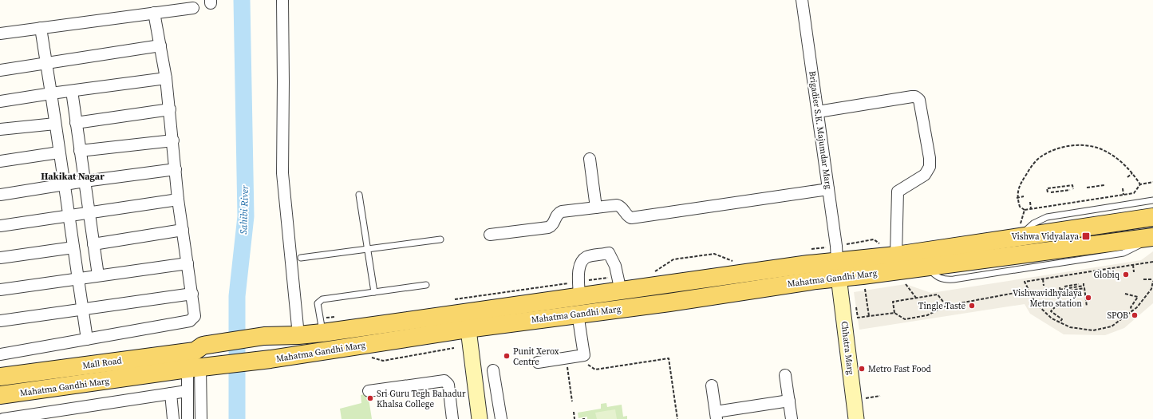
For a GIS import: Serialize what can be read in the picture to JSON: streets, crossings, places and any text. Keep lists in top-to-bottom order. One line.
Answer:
{"streets":{"main road":["Mahatma Gandhi Marg","Mall Road"],"street":["Brigadier S.K. Majumdar Marg","Chhatra Marg"]},"crossings":[["Brigadier S.K. Majumdar Marg","Mahatma Gandhi Marg"],["Brigadier S.K. Majumdar Marg","Chhatra Marg"],["Mahatma Gandhi Marg","Chhatra Marg"],["Mahatma Gandhi Marg","Mall Road"]],"districts":["Hakikat Nagar"],"water":["Sahibi River"],"places":{"transit":["Vishwa Vidyalaya"],"other":["Globiq","Vishwavidhyalaya Metro station","Tingle Taste","SPOB","Punit Xerox Centre","Metro Fast Food","Sri Guru Tegh Bahadur Khalsa College"]}}
